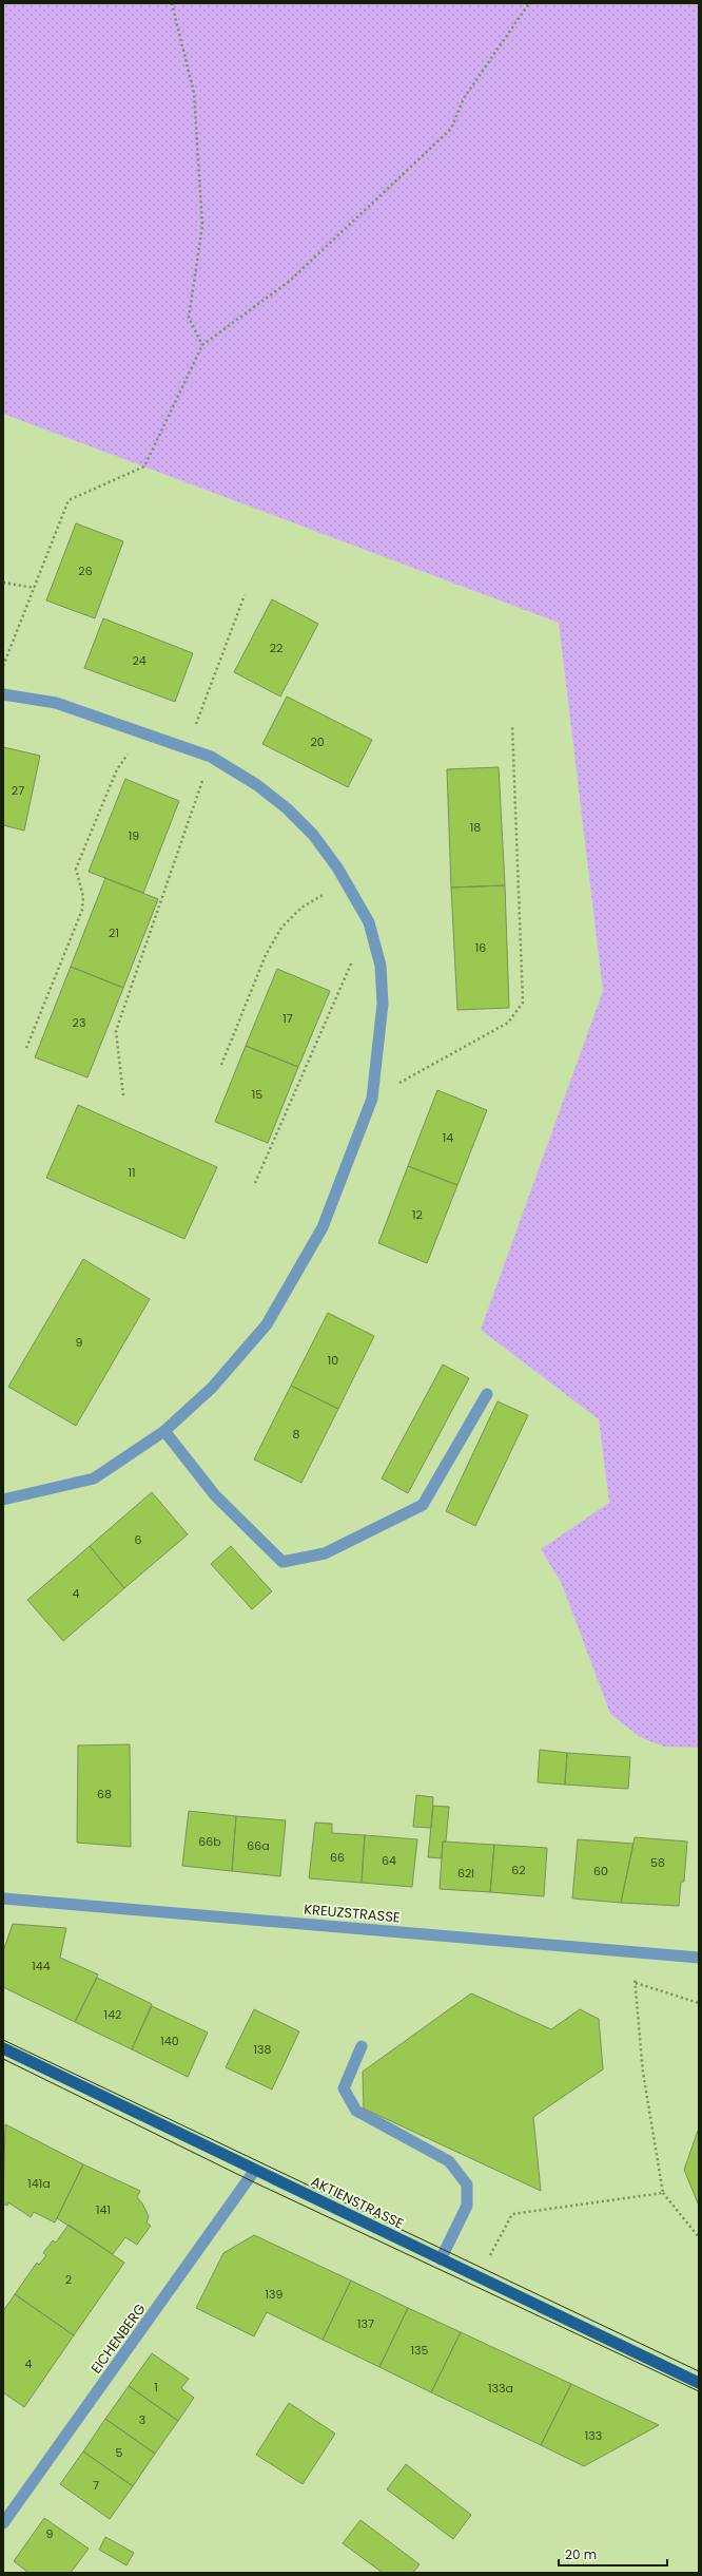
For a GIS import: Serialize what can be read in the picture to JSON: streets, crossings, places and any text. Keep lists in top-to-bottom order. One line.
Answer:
{"streets":{"main road":["AKTIENSTRASSE"],"street":["KREUZSTRASSE","EICHENBERG"]},"crossings":[["AKTIENSTRASSE","EICHENBERG"]],"house_numbers":["26","22","24","20","27","18","19","21","16","17","23","15","14","11","12","9","10","8","6","4","68","66b","66a","66","64","58","62","60","62I","144","142","140","138","141a","141","2","139","137","135","4","1","133a","3","133","5","7","9"],"scale_bar":"20 m"}
